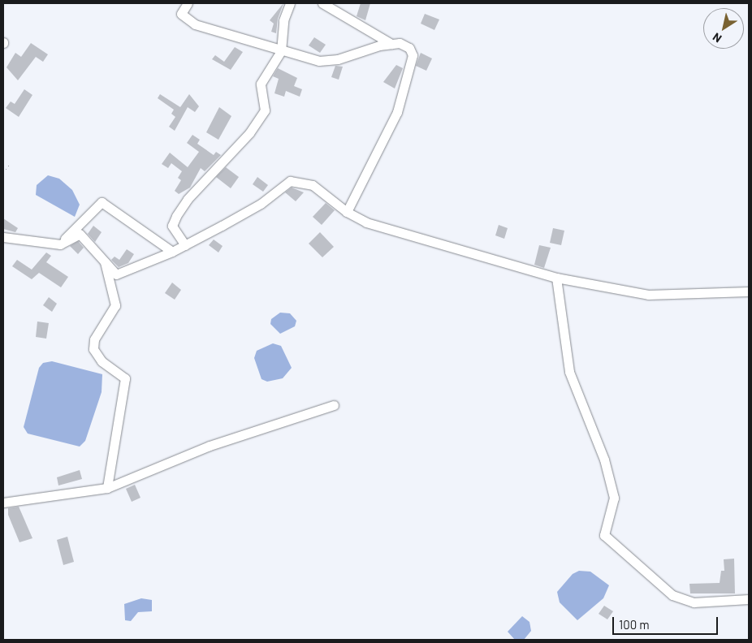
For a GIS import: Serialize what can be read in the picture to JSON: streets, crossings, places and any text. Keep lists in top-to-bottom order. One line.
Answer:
{"scale_bar":"100 m","north":"bottom left"}
